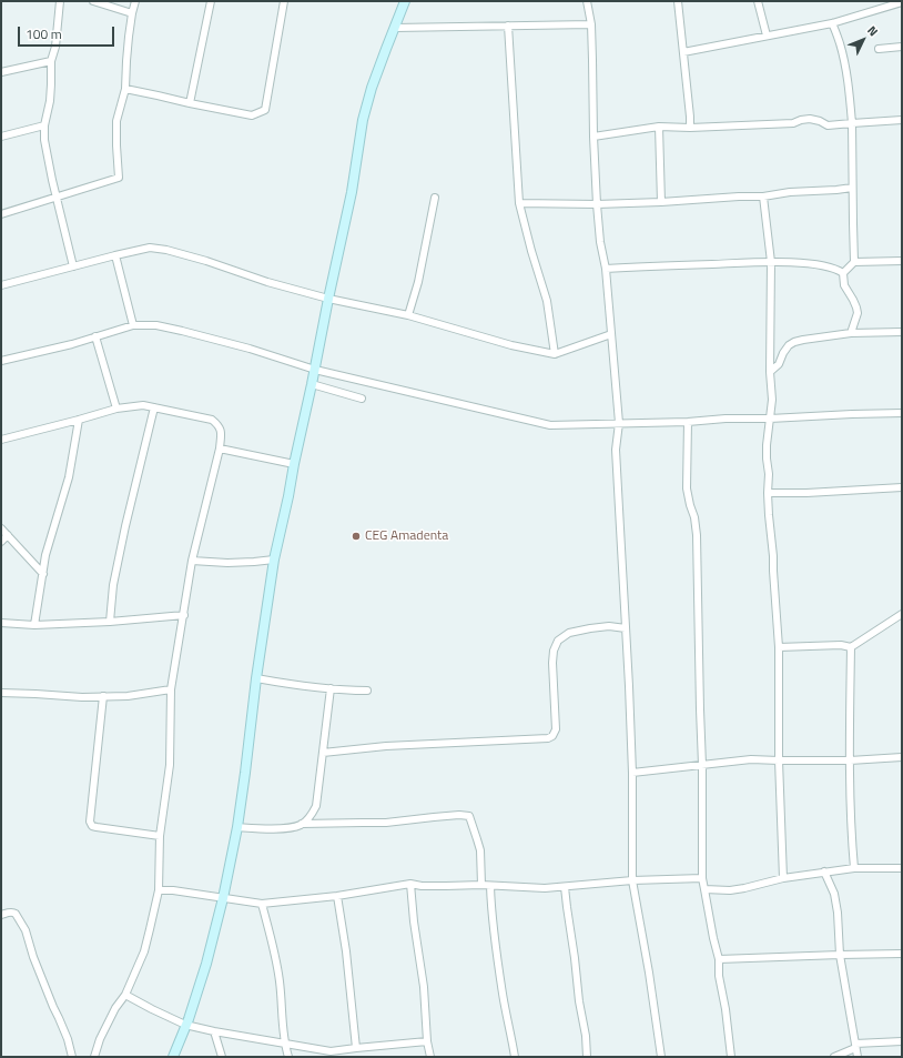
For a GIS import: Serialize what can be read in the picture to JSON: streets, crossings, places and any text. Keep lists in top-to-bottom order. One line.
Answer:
{"places":["CEG Amadenta"],"scale_bar":"100 m","north":"top right"}
